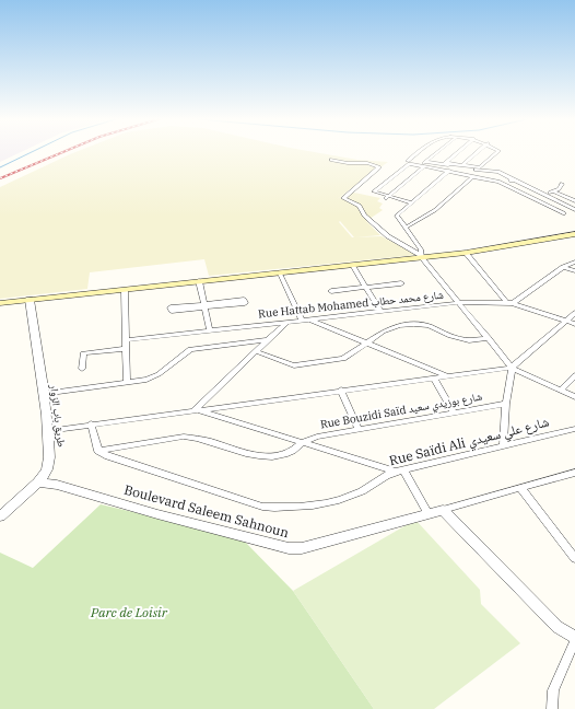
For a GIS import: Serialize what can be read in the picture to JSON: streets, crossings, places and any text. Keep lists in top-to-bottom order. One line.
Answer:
{"streets":{"street":["Rue Hattab Mohamed شارع محمد حطاب","Rue Bouzidi Saïd شارع بوزيدي سعيد","طريق باب الزوار","Rue Saïdi Ali شارع علي سعيدي","Boulevard Saleem Sahnoun"]},"crossings":[["Rue Bouzidi Saïd شارع بوزيدي سعيد","Rue Saïdi Ali شارع علي سعيدي"],["طريق باب الزوار","Boulevard Saleem Sahnoun"]],"parks":["Parc de Loisir"]}
